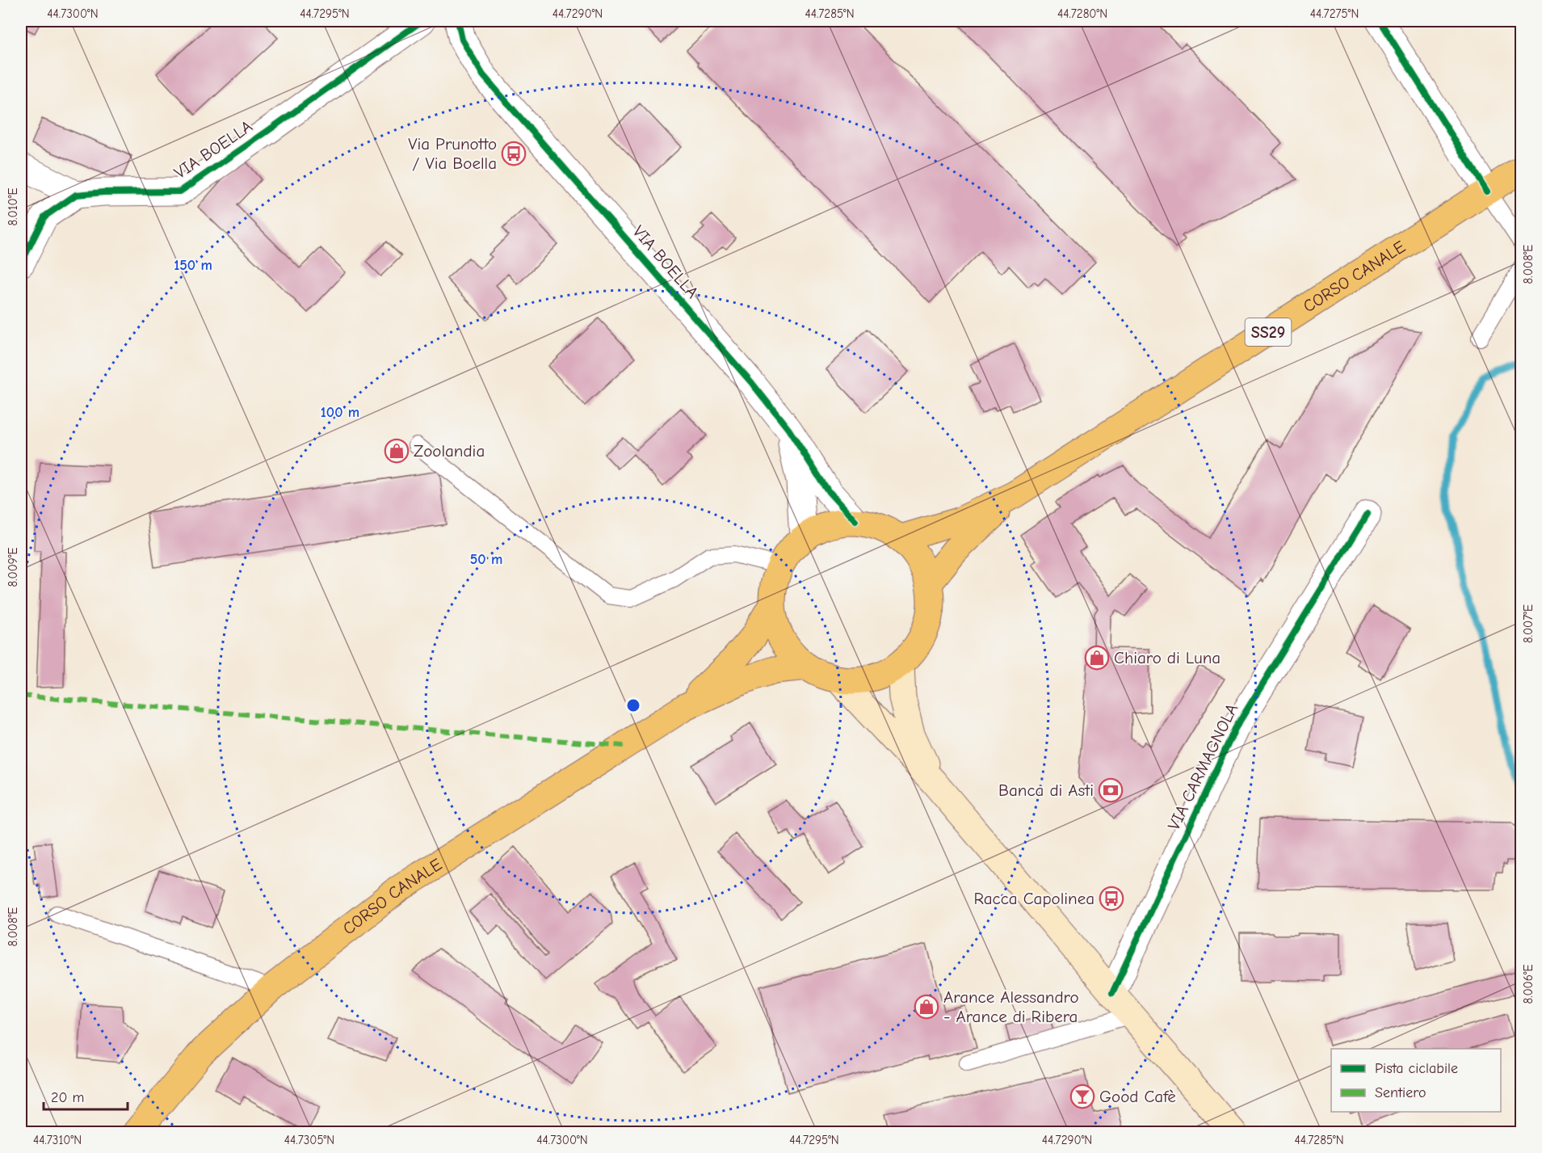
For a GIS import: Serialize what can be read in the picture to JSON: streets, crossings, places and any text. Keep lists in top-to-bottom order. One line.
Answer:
{"streets":{"main road":["CORSO CANALE","SS29"],"street":["VIA BOELLA","VIA CARMAGNOLA"]},"crossings":[["VIA BOELLA","CORSO CANALE"]],"places":{"bus stop":["Via Prunotto / Via Boella","Racca Capolinea"],"shop":["Zoolandia","Chiaro di Luna","Arance Alessandro - Arance di Ribera"],"bank":["Banca di Asti"],"bar":["Good Cafè"]},"legend":["Pista ciclabile","Sentiero"],"scale_bar":"20 m","coordinates":["44.7300°N","44.7295°N","44.7290°N","44.7285°N","44.7280°N","44.7275°N","8.010°E","8.008°E","8.009°E","8.007°E","8.006°E","44.7310°N","44.7305°N"],"rings":["150 m","100 m","50 m"]}
